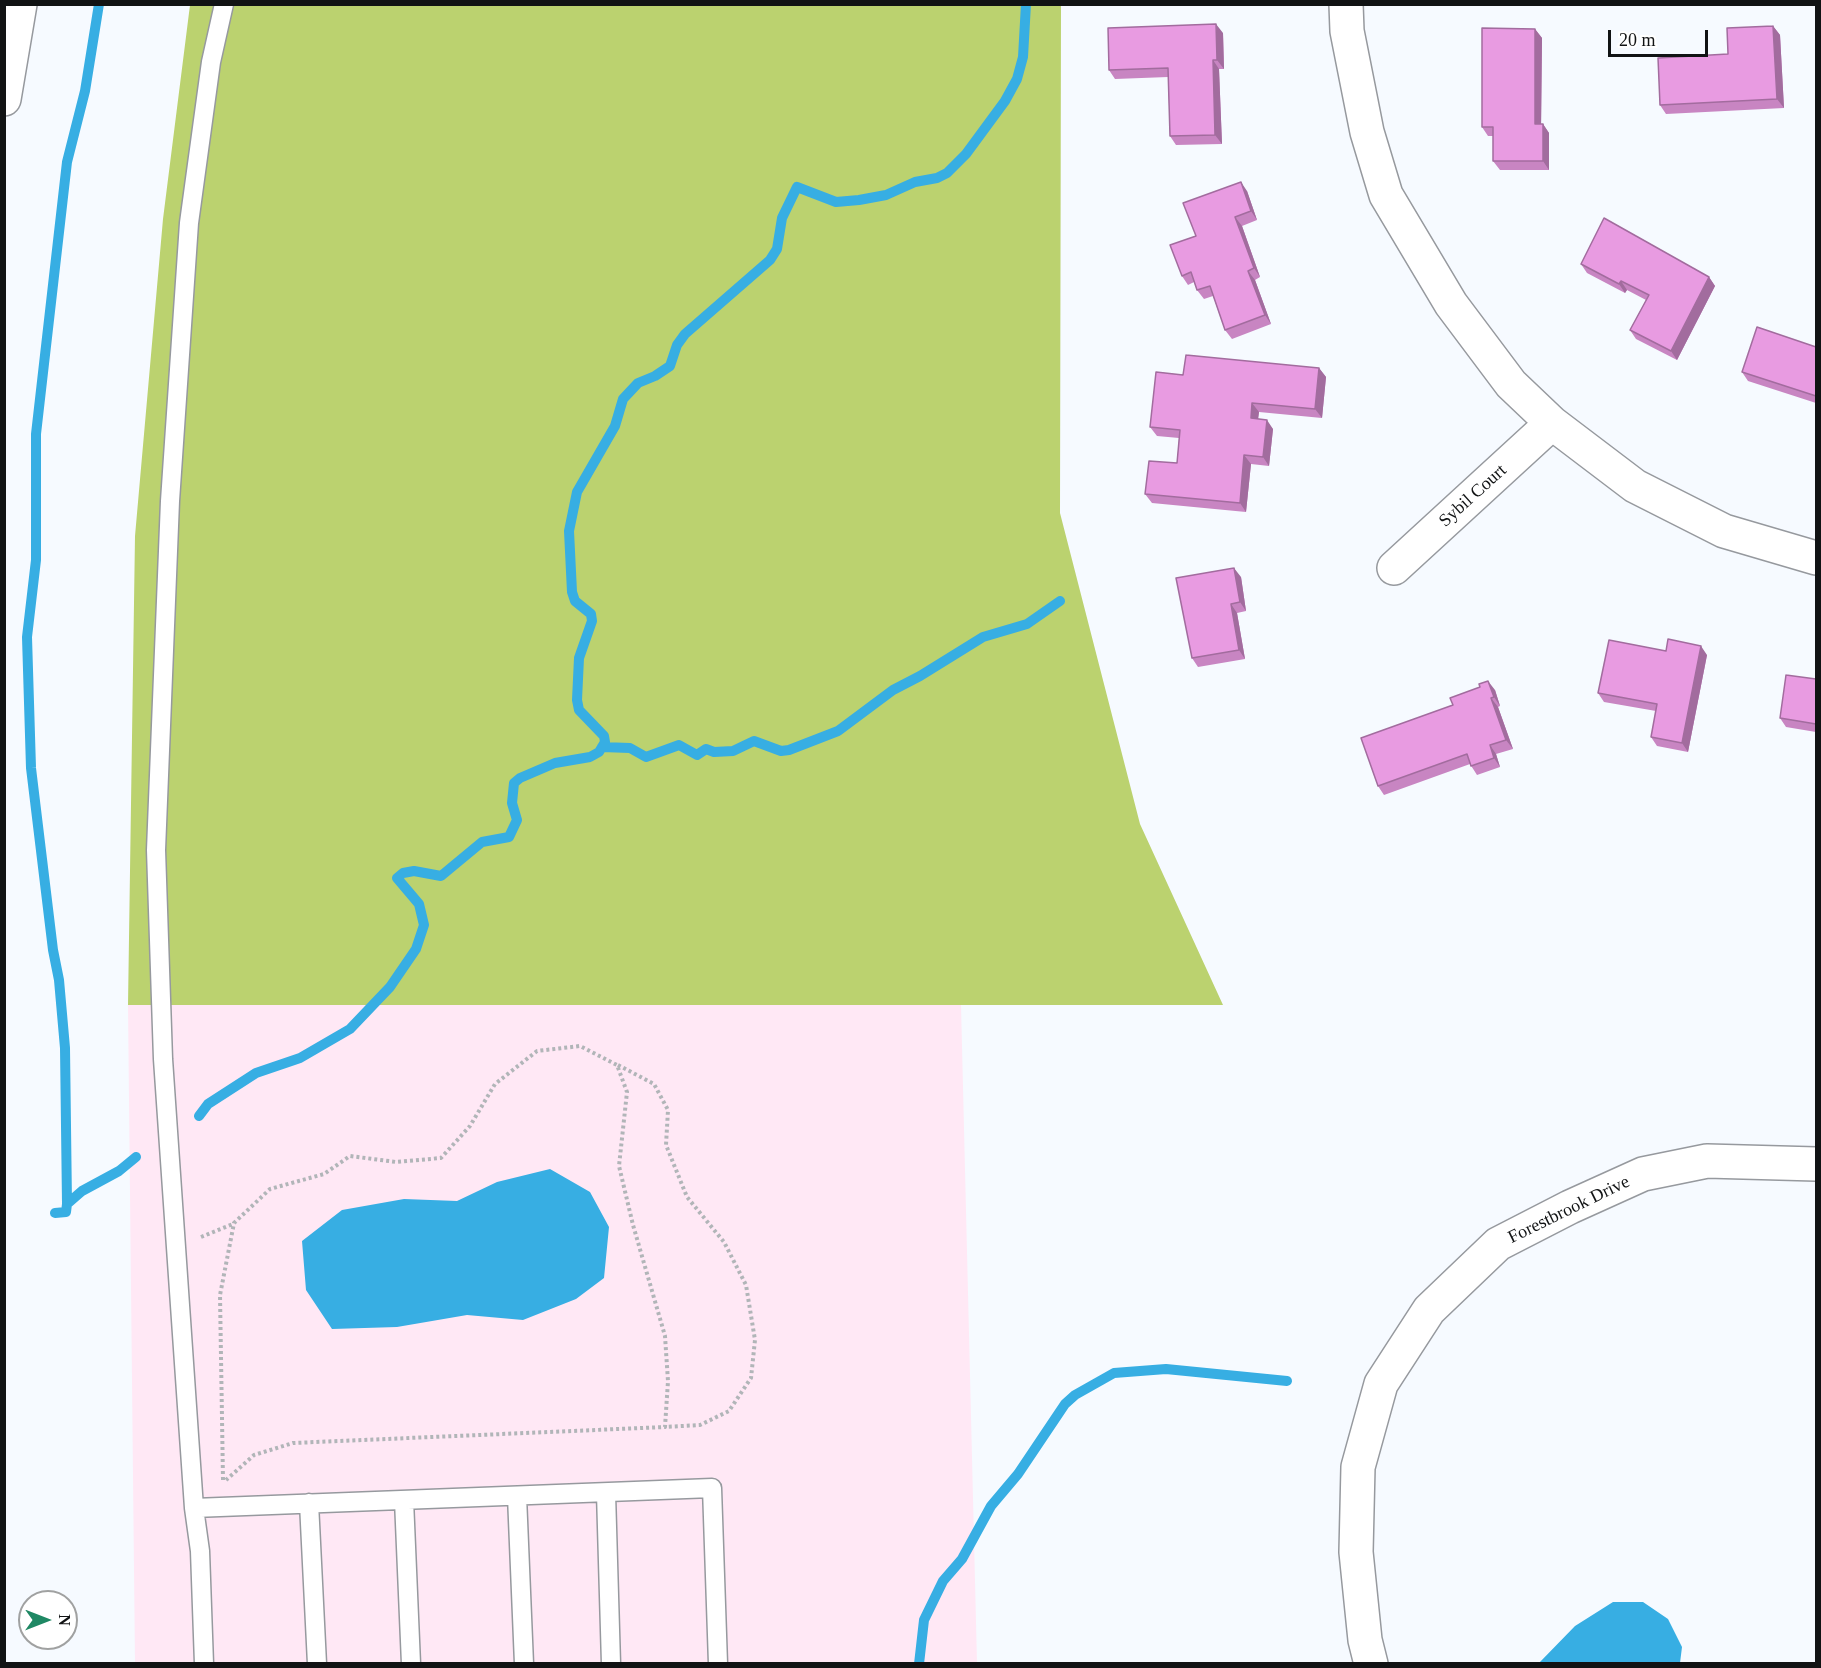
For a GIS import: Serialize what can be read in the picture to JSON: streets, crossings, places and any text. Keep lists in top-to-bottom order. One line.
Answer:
{"streets":{"main road":["Sybil Court","Forestbrook Drive"]},"scale_bar":"20 m","north":"right"}
